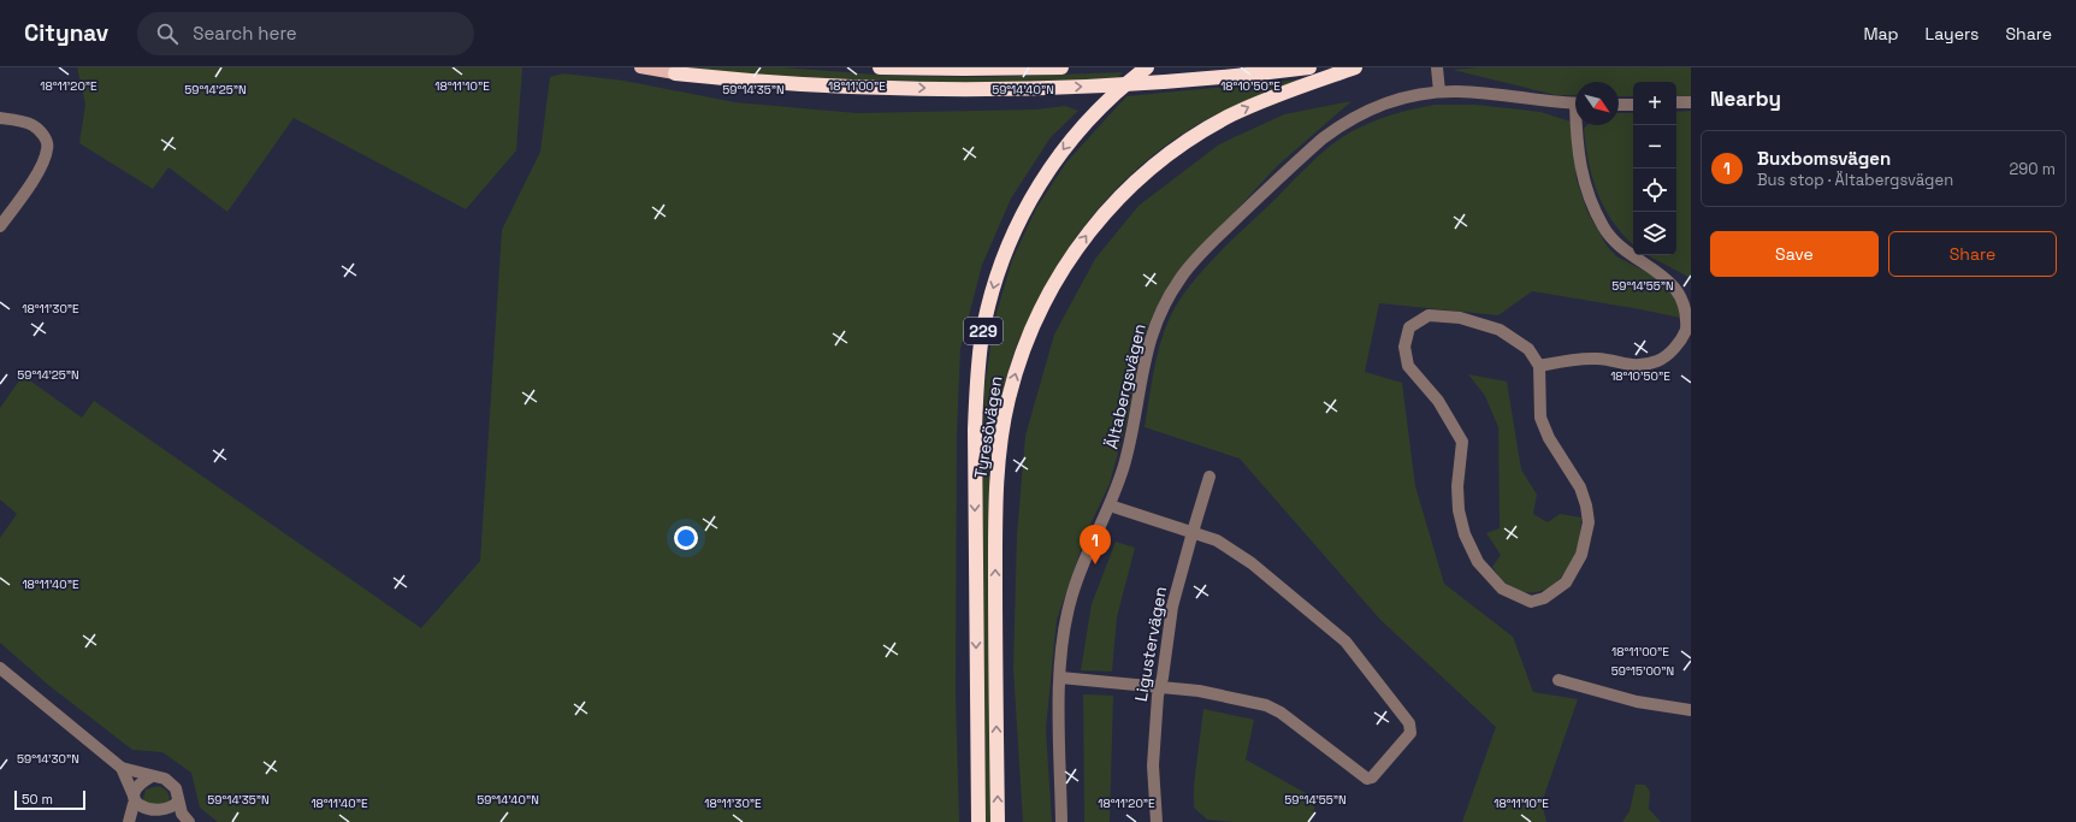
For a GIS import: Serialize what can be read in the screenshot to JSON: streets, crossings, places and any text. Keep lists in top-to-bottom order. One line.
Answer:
{"streets":{"highway":["229","Tyresövägen"],"street":["Ältabergsvägen","Ligustervägen"]},"scale_bar":"50 m","north":"bottom right","page":{"header":"Citynav","search":"Search here","nav":["Map","Layers","Share"],"heading":"Nearby","map_buttons":["+","−"],"list":[{"mark":"1","name":"Buxbomsvägen","note":"Bus stop · Ältabergsvägen","value":"290 m"}],"buttons":["Save","Share"],"pins":"1","scale":"50 m"},"coordinates":["18°11'20\"E","18°11'10\"E","18°11'00\"E","18°10'50\"E","59°14'25\"N","59°14'35\"N","59°14'40\"N","59°14'55\"N","18°11'30\"E","18°11'40\"E","59°15'00\"N","59°14'30\"N"]}
